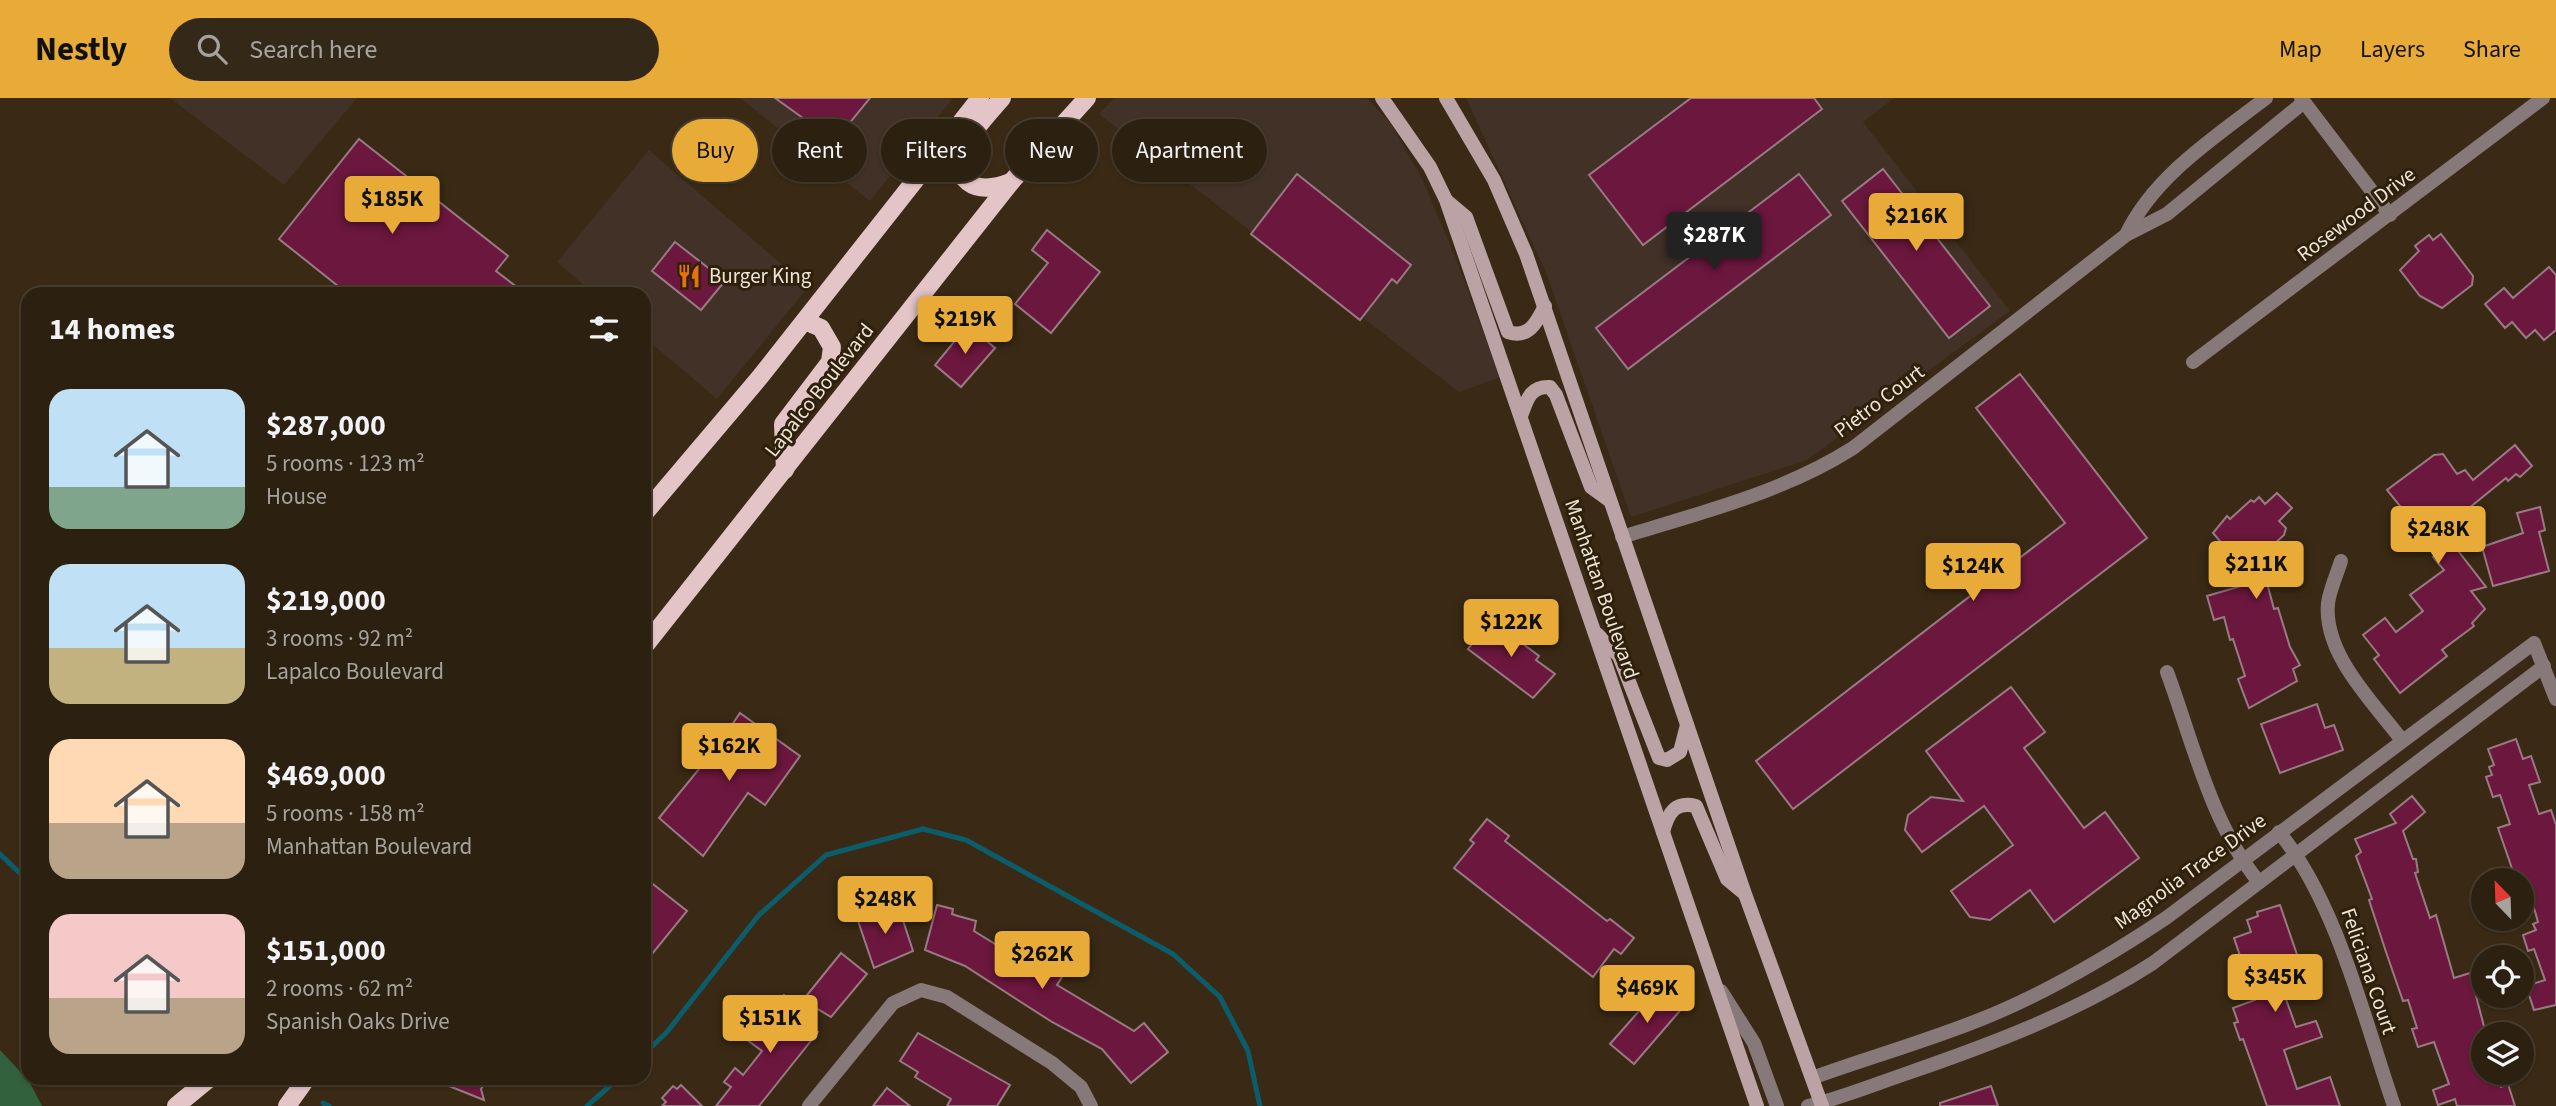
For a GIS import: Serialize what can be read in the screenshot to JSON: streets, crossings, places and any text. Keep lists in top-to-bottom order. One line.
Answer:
{"streets":{"main road":["Lapalco Boulevard"],"street":["Rosewood Drive","Pietro Court","Manhattan Boulevard","Magnolia Trace Drive","Feliciana Court"]},"crossings":[["Pietro Court","Manhattan Boulevard"],["Manhattan Boulevard","Magnolia Trace Drive"],["Magnolia Trace Drive","Feliciana Court"]],"places":{"restaurant":["Burger King"]},"north":"top left","page":{"header":"Nestly","search":"Search here","nav":["Map","Layers","Share"],"chip":["Buy","Rent","Filters","New","Apartment"],"price":["$185K","$216K","$287K","$219K","$248K","$211K","$124K","$122K","$162K","$248K","$262K","$345K","$469K","$151K"],"heading":"14 homes","list":[{"name":"$287,000","note":"5 rooms · 123 m² · House"},{"name":"$219,000","note":"3 rooms · 92 m² · Lapalco Boulevard"},{"name":"$469,000","note":"5 rooms · 158 m² · Manhattan Boulevard"},{"name":"$151,000","note":"2 rooms · 62 m² · Spanish Oaks Drive"}]}}
